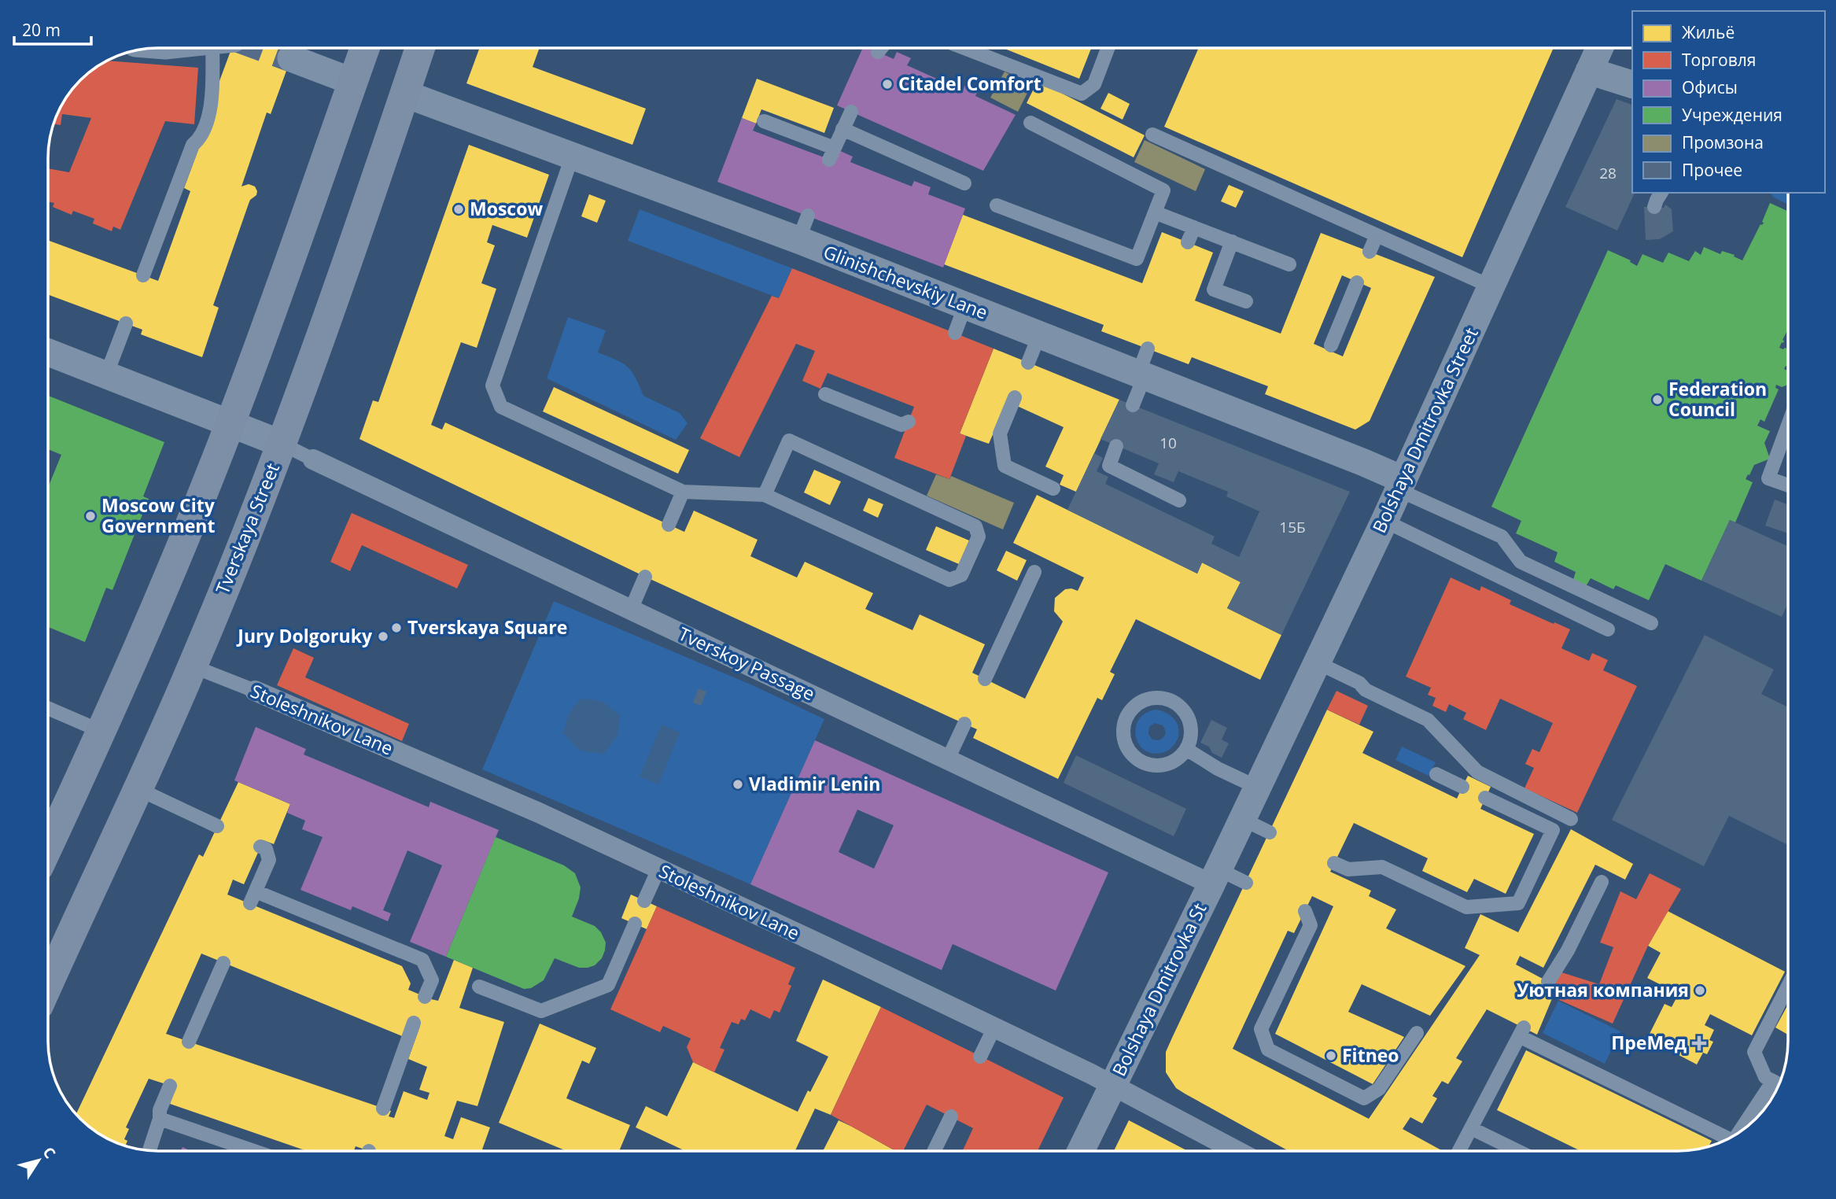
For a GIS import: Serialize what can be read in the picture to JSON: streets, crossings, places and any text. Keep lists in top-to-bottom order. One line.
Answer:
{"streets":{"main road":["Tverskaya Street"],"street":["Glinishchevskiy Lane","Bolshaya Dmitrovka Street","Tverskoy Passage","Stoleshnikov Lane","Bolshaya Dmitrovka St"]},"crossings":[["Glinishchevskiy Lane","Bolshaya Dmitrovka Street"],["Glinishchevskiy Lane","Tverskaya Street"],["Bolshaya Dmitrovka Street","Bolshaya Dmitrovka St"],["Tverskaya Street","Tverskoy Passage"],["Tverskaya Street","Stoleshnikov Lane"],["Tverskoy Passage","Bolshaya Dmitrovka St"],["Stoleshnikov Lane","Bolshaya Dmitrovka St"]],"places":{"other":["Citadel Comfort","Moscow","Federation Council","Moscow City Government","Tverskaya Square","Jury Dolgoruky","Vladimir Lenin","Уютная компания","Fitneo"],"health":["ПреМед"]},"house_numbers":["28","10","15Б"],"legend":["Жильё","Торговля","Офисы","Учреждения","Промзона","Прочее"],"scale_bar":"20 m","north":"top right"}
